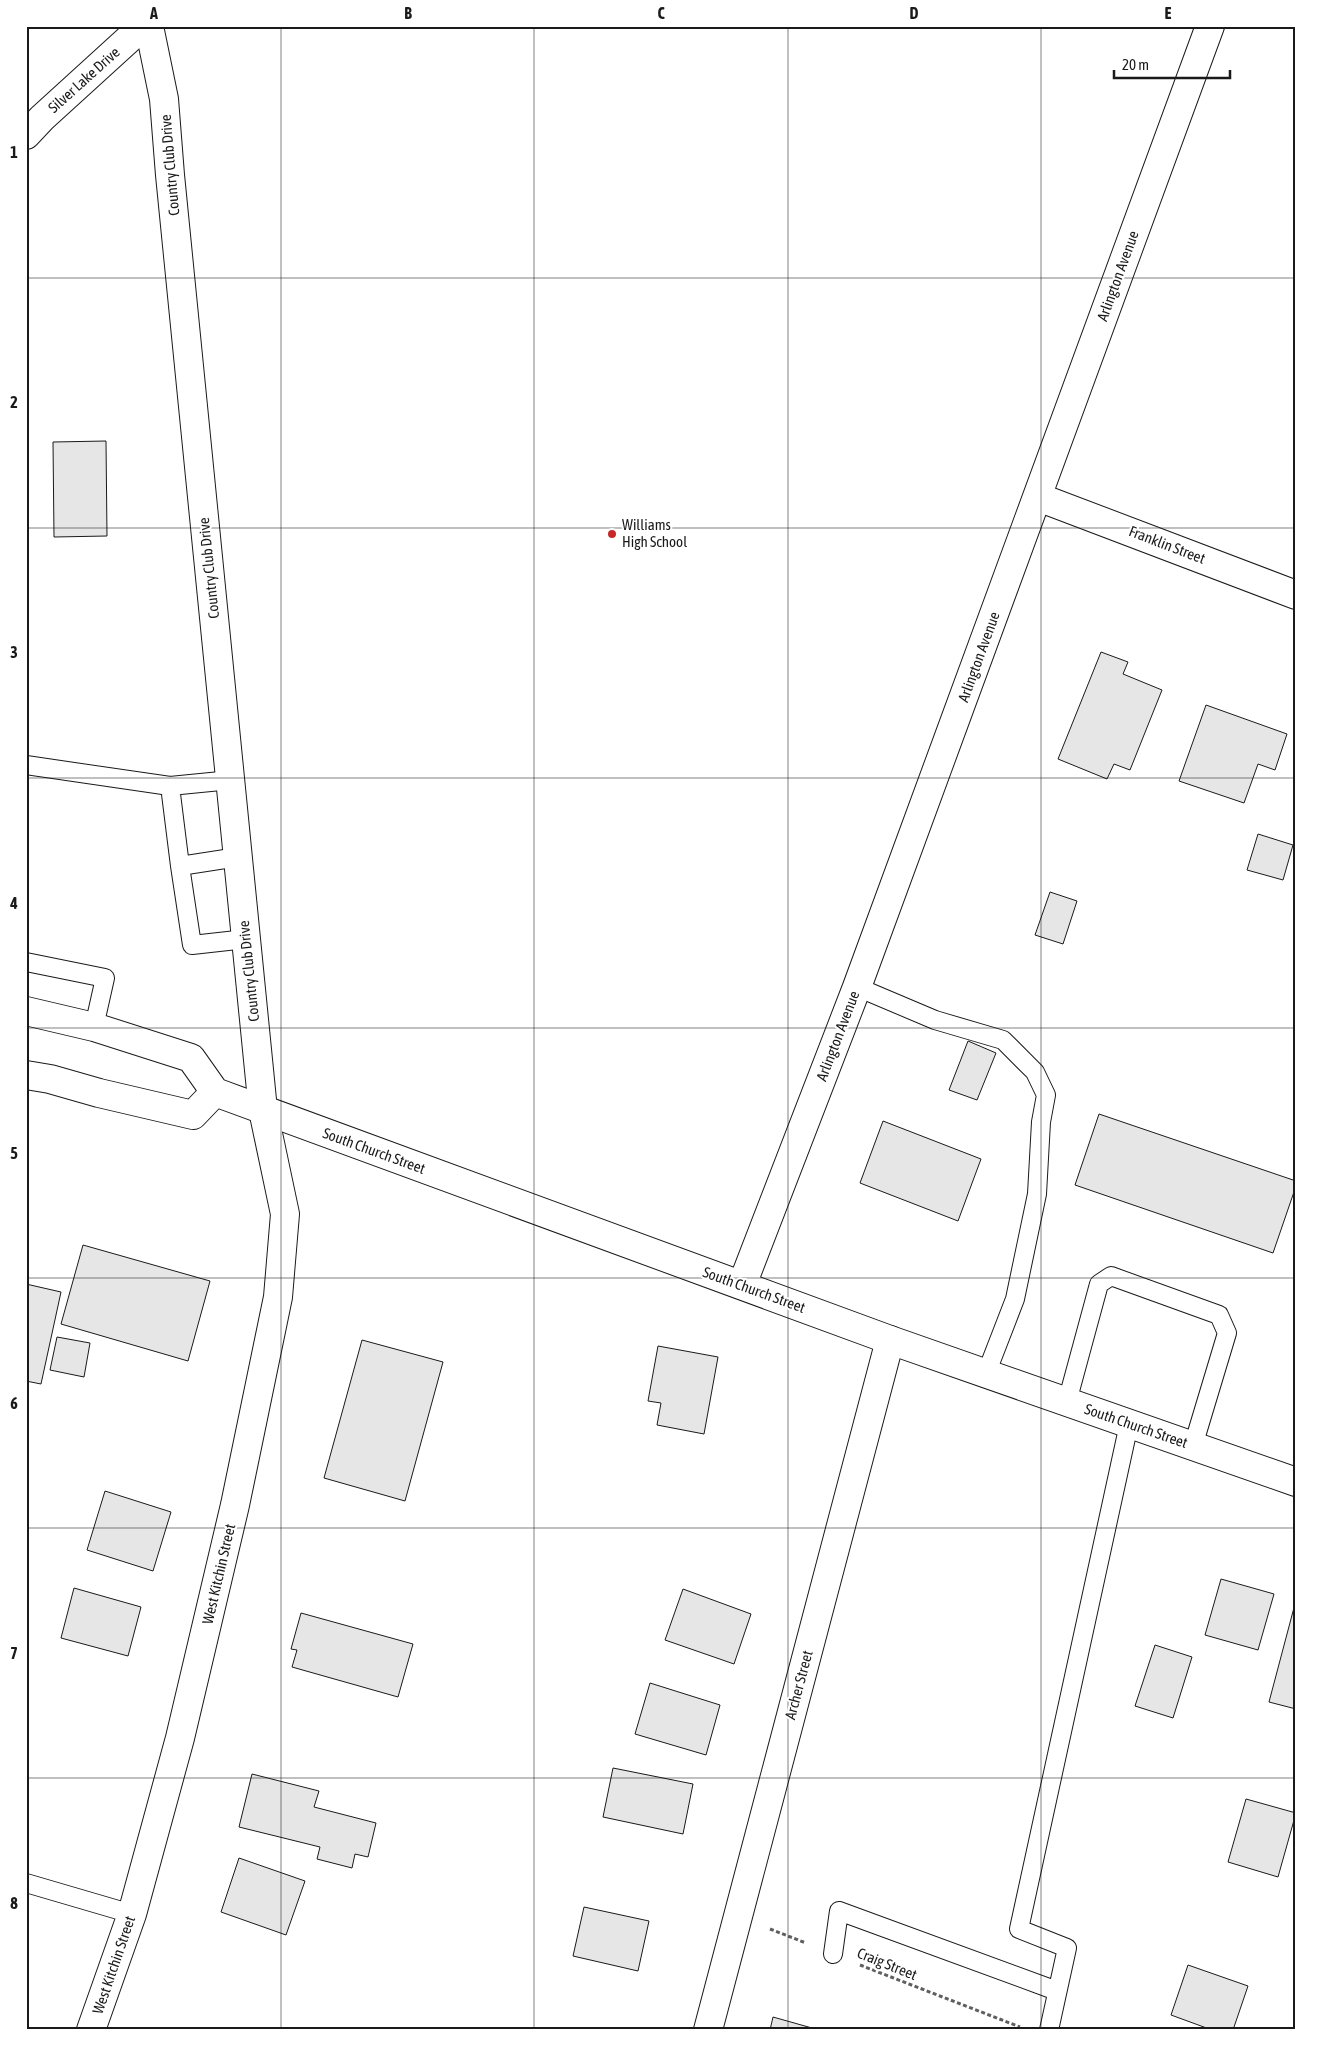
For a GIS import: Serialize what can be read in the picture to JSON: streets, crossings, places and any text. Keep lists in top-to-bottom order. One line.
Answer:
{"streets":{"street":["Silver Lake Drive","Country Club Drive","Arlington Avenue","Franklin Street","South Church Street","West Kitchin Street","Archer Street"],"path":["Craig Street"]},"crossings":[["Country Club Drive","South Church Street"],["Country Club Drive","West Kitchin Street"],["Arlington Avenue","Franklin Street"],["Arlington Avenue","South Church Street"],["South Church Street","West Kitchin Street"],["South Church Street","Archer Street"],["Archer Street","Craig Street"]],"places":["Williams High School"],"scale_bar":"20 m","grid":{"columns":["A","B","C","D","E"],"rows":["1","2","3","4","5","6","7","8"]}}
